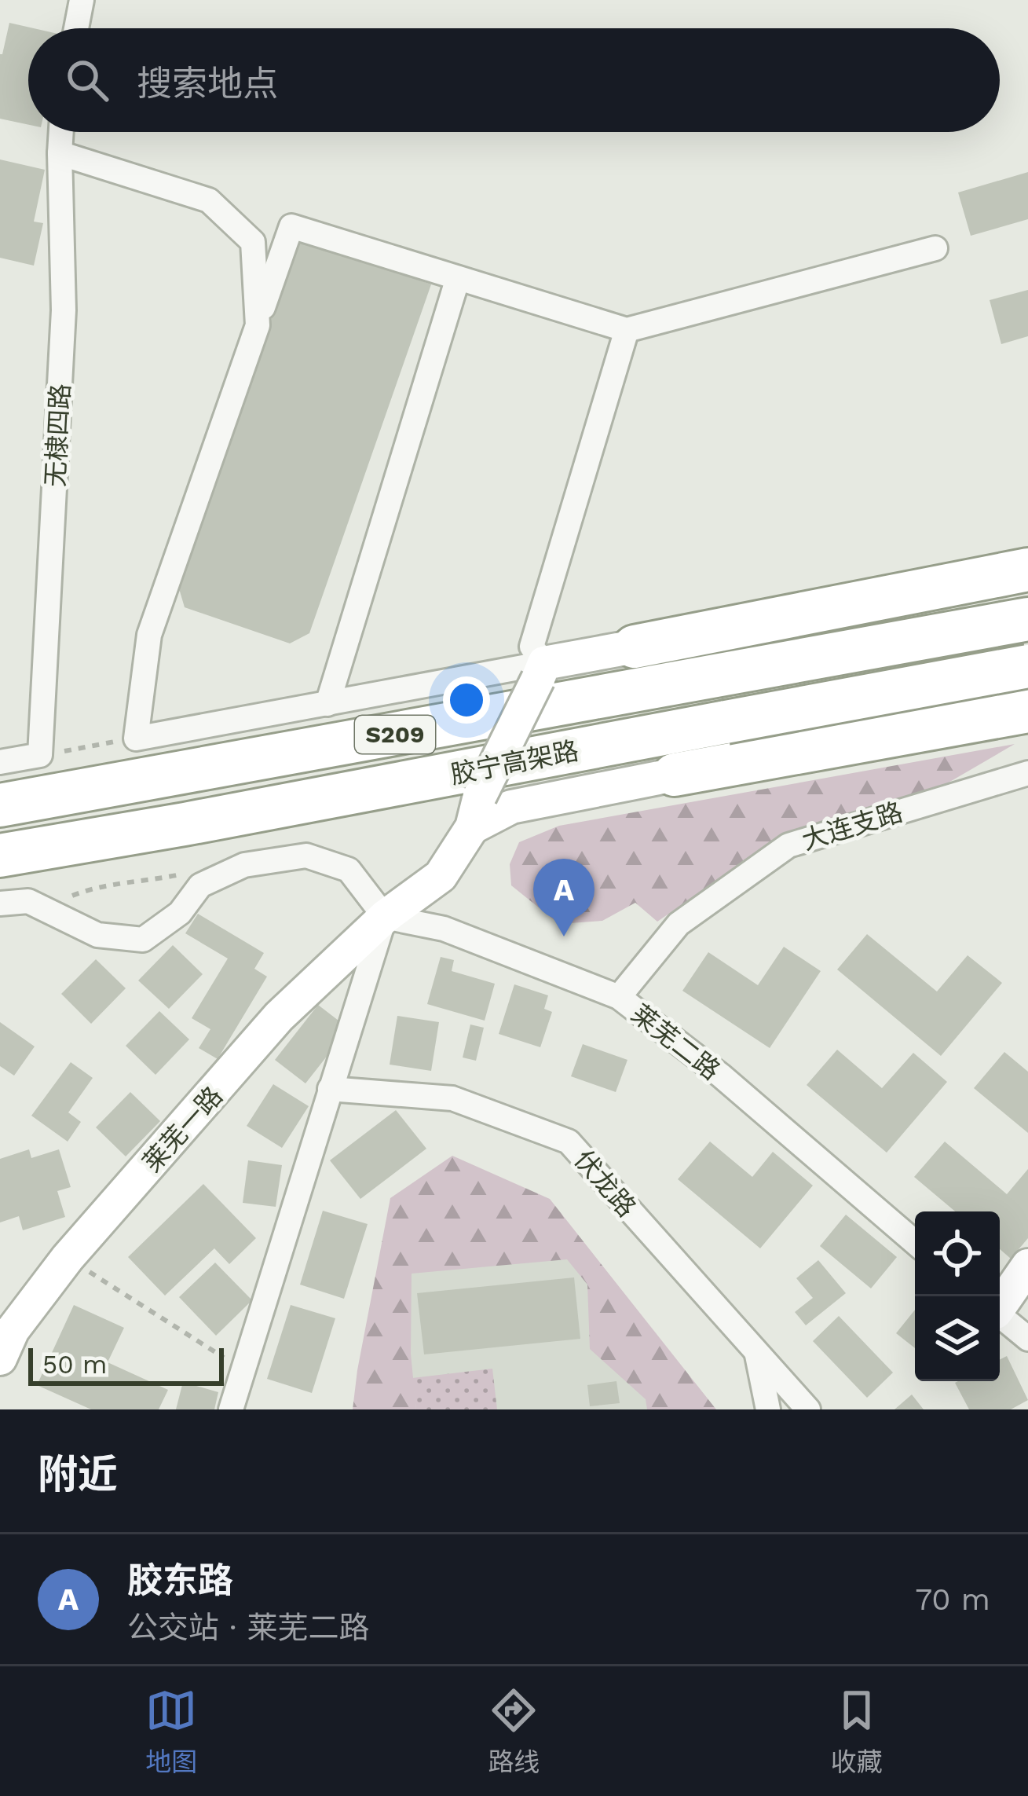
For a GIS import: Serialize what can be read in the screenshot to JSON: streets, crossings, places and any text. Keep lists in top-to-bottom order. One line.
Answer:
{"streets":{"highway":["S209","胶宁高架路"],"main road":["莱芜一路"],"street":["无棣四路","大连支路","莱芜二路","伏龙路"]},"crossings":[["大连支路","莱芜二路"],["莱芜二路","莱芜一路"]],"scale_bar":"50 m","page":{"search":"搜索地点","pins":"A","scale":"50 m","heading":"附近","list":[{"mark":"A","name":"胶东路","note":"公交站 · 莱芜二路","value":"70 m"}],"nav":["地图","路线","收藏"]}}
